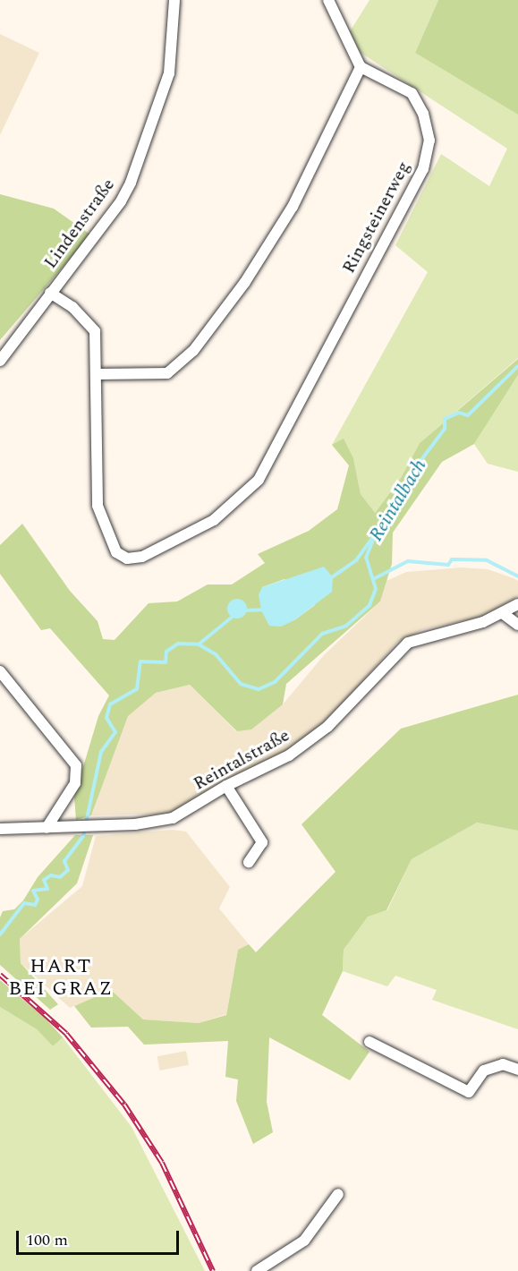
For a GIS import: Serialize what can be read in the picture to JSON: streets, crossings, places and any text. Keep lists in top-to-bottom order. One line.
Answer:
{"streets":{"street":["Ringsteinerweg","Lindenstraße","Reintalstraße"]},"crossings":[["Ringsteinerweg","Lindenstraße"]],"districts":["HART BEI GRAZ"],"water":["Reintalbach"],"scale_bar":"100 m"}
